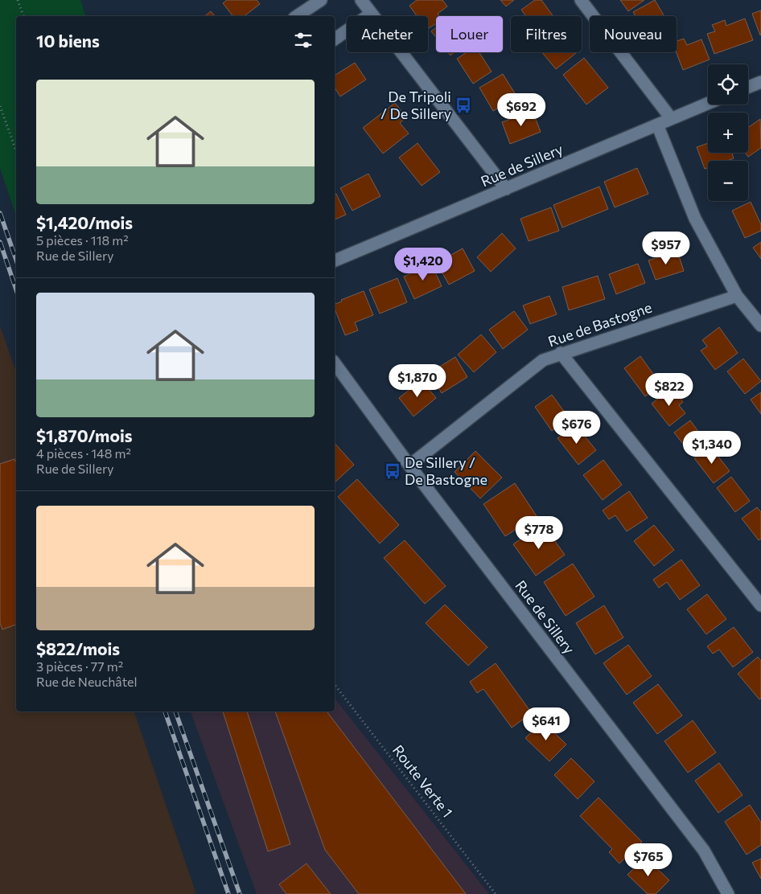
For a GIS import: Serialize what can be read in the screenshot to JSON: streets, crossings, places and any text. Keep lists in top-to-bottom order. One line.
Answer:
{"streets":{"street":["Rue de Sillery","Rue de Bastogne"],"path":["Route Verte 1"]},"crossings":[["Rue de Sillery","Rue de Bastogne"]],"places":{"bus stop":["De Tripoli / De Sillery","De Sillery / De Bastogne"]},"page":{"chip":["Acheter","Louer","Filtres","Nouveau"],"heading":"10 biens","map_buttons":["+","−"],"list":[{"name":"$1,420/mois","note":"5 pièces · 118 m² · Rue de Sillery"},{"name":"$1,870/mois","note":"4 pièces · 148 m² · Rue de Sillery"},{"name":"$822/mois","note":"3 pièces · 77 m² · Rue de Neuchâtel"}],"price":["$692","$957","$1,420","$1,870","$822","$676","$1,340","$778","$641","$765"]}}
